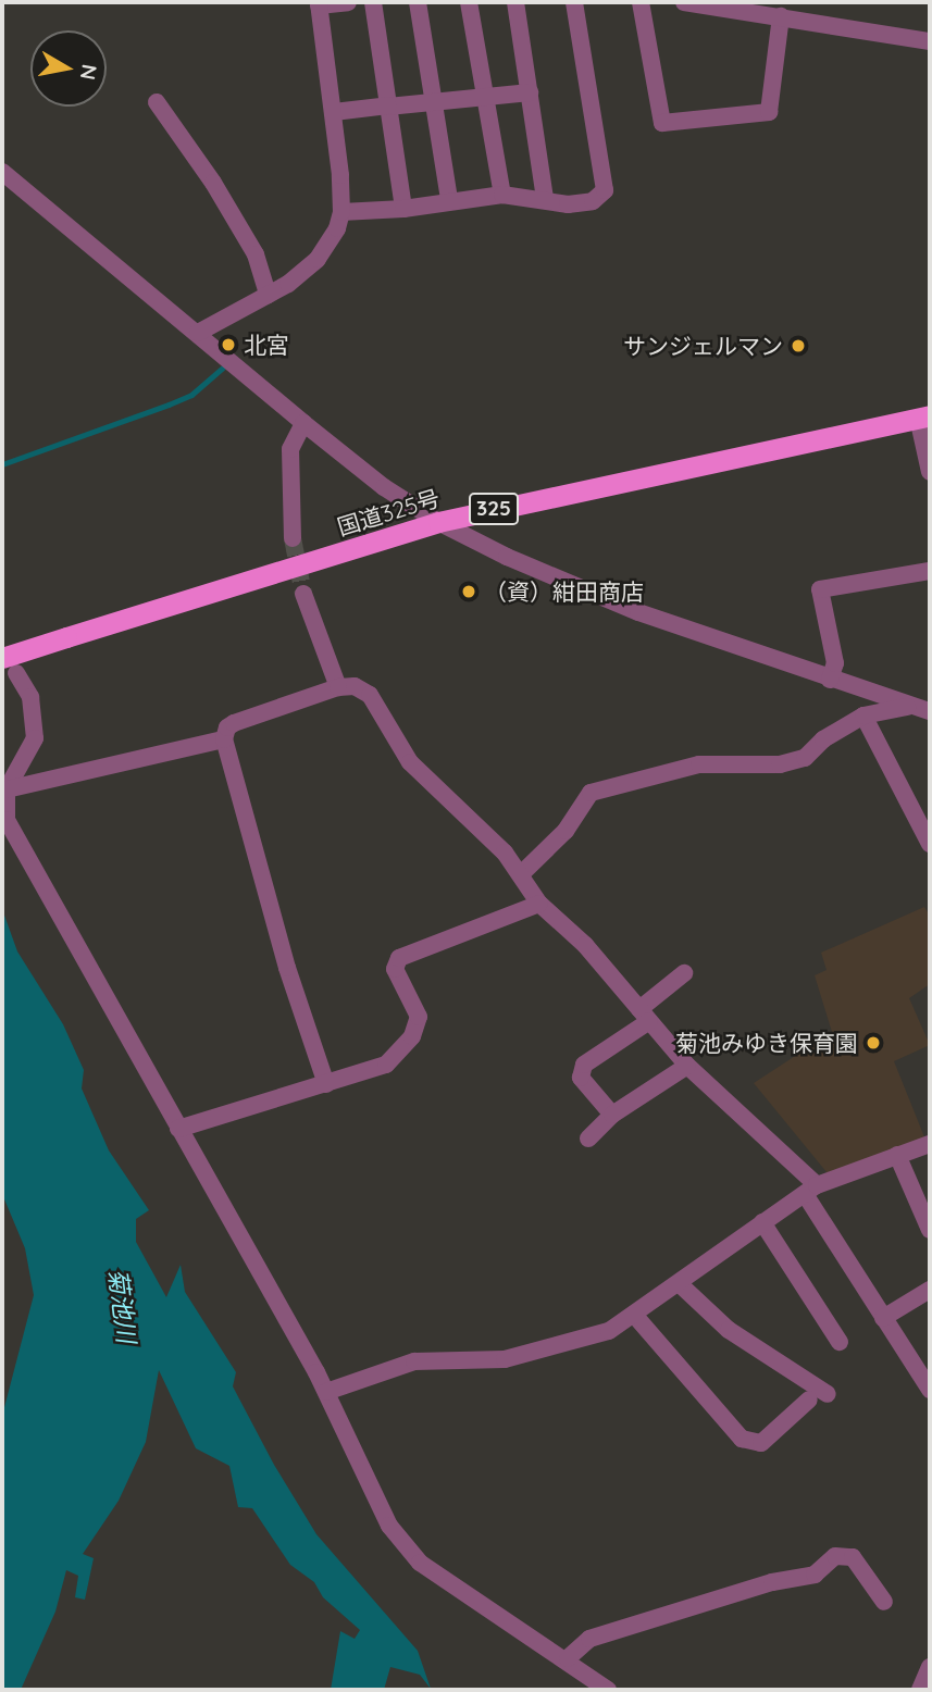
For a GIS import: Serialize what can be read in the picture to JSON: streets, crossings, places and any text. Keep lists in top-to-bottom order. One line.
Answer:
{"streets":{"highway":["325","国道325号"]},"water":["菊池川"],"places":["北宮","サンジェルマン","（資）紺田商店","菊池みゆき保育園"],"north":"right"}
